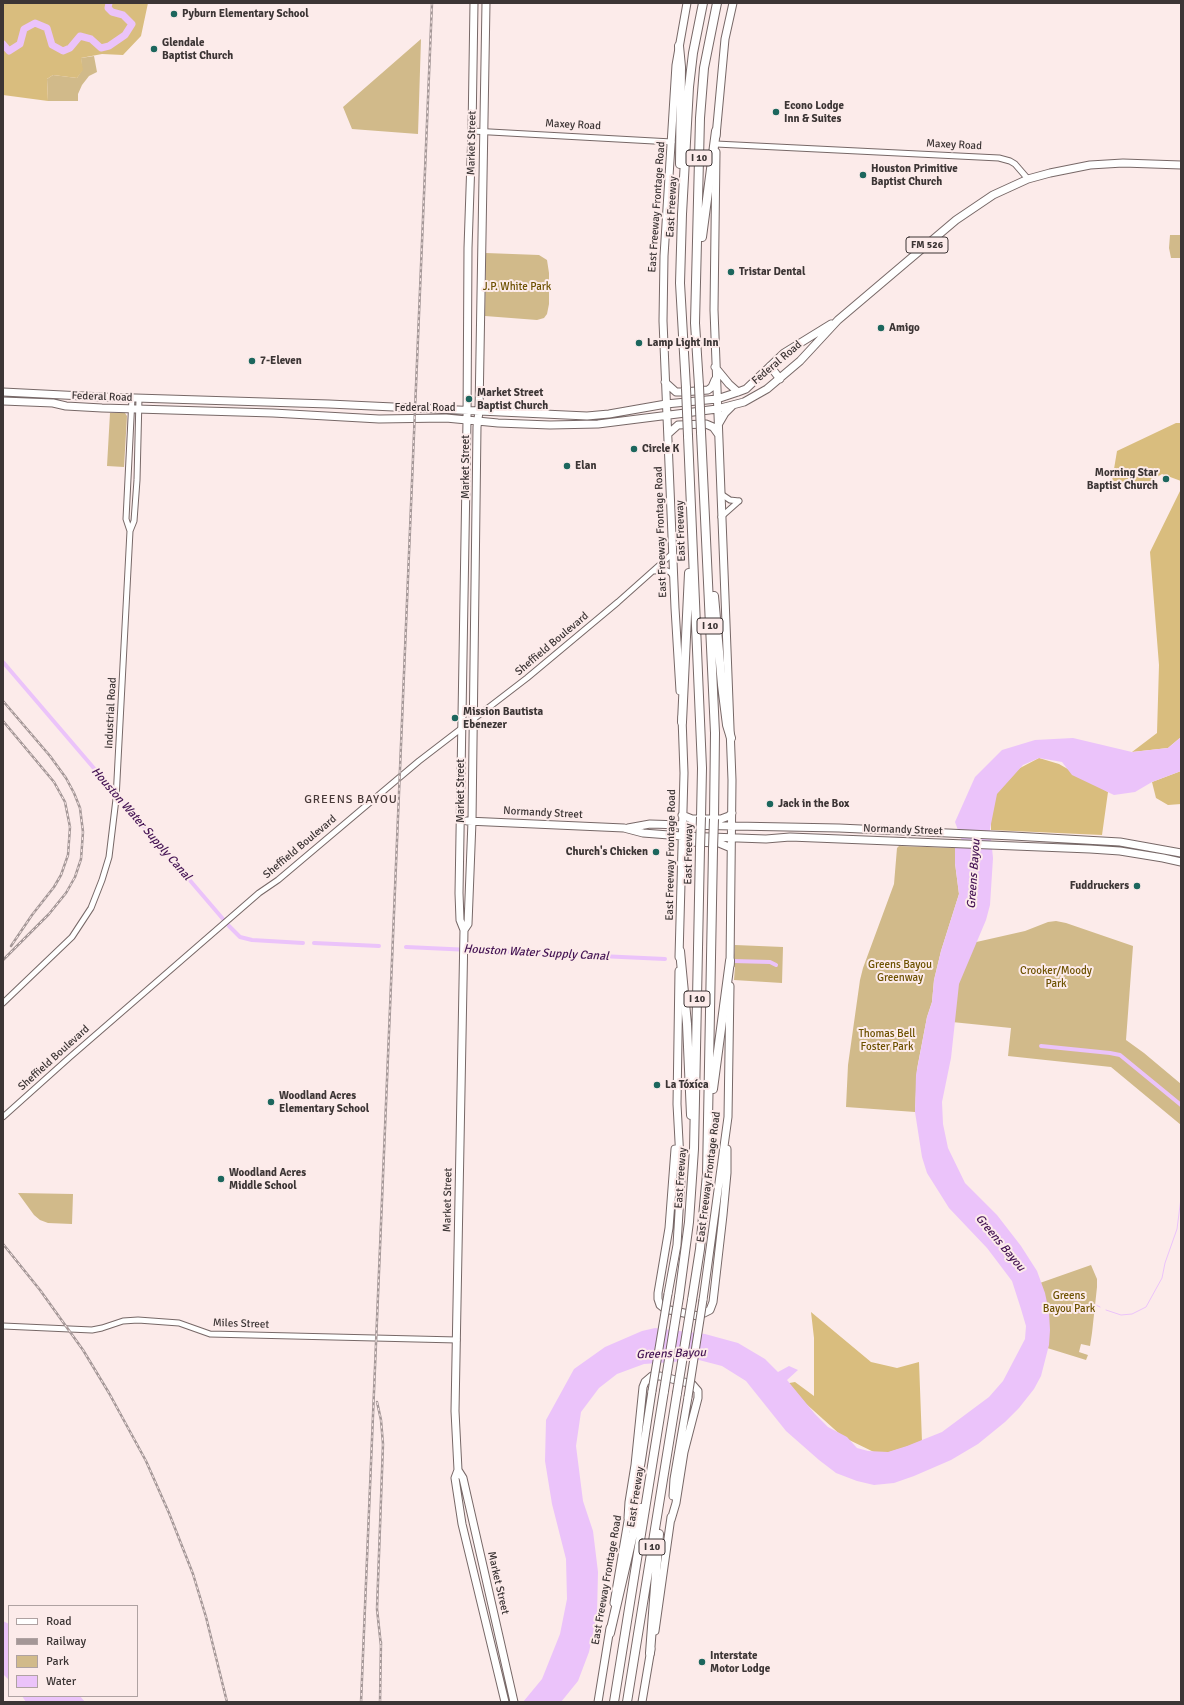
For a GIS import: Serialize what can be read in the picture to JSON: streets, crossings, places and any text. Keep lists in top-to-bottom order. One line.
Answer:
{"streets":{"highway":["I 10","East Freeway"],"main road":["Market Street","East Freeway Frontage Road","FM 526","Federal Road","Normandy Street"],"street":["Maxey Road","Sheffield Boulevard","Industrial Road","Miles Street"]},"crossings":[["Maxey Road","Market Street"],["Maxey Road","East Freeway Frontage Road"],["Maxey Road","FM 526"],["Maxey Road","Federal Road"],["Market Street","Federal Road"],["Market Street","Sheffield Boulevard"],["Market Street","Normandy Street"],["Market Street","Miles Street"],["East Freeway Frontage Road","Federal Road"],["East Freeway Frontage Road","Sheffield Boulevard"],["East Freeway Frontage Road","Normandy Street"],["FM 526","Federal Road"],["Federal Road","Industrial Road"]],"districts":["GREENS BAYOU"],"water":["Houston Water Supply Canal","Greens Bayou"],"parks":["J.P. White Park","Greens Bayou Greenway","Crooker/Moody Park","Thomas Bell Foster Park","Greens Bayou Park"],"places":["Pyburn Elementary School","Glendale Baptist Church","Econo Lodge Inn & Suites","Houston Primitive Baptist Church","Tristar Dental","Amigo","Lamp Light Inn","7-Eleven","Market Street Baptist Church","Circle K","Elan","Morning Star Baptist Church","Mission Bautista Ebenezer","Jack in the Box","Church's Chicken","Fuddruckers","La Tóxíca","Woodland Acres Elementary School","Woodland Acres Middle School","Interstate Motor Lodge"],"legend":["Road","Railway","Park","Water"]}
